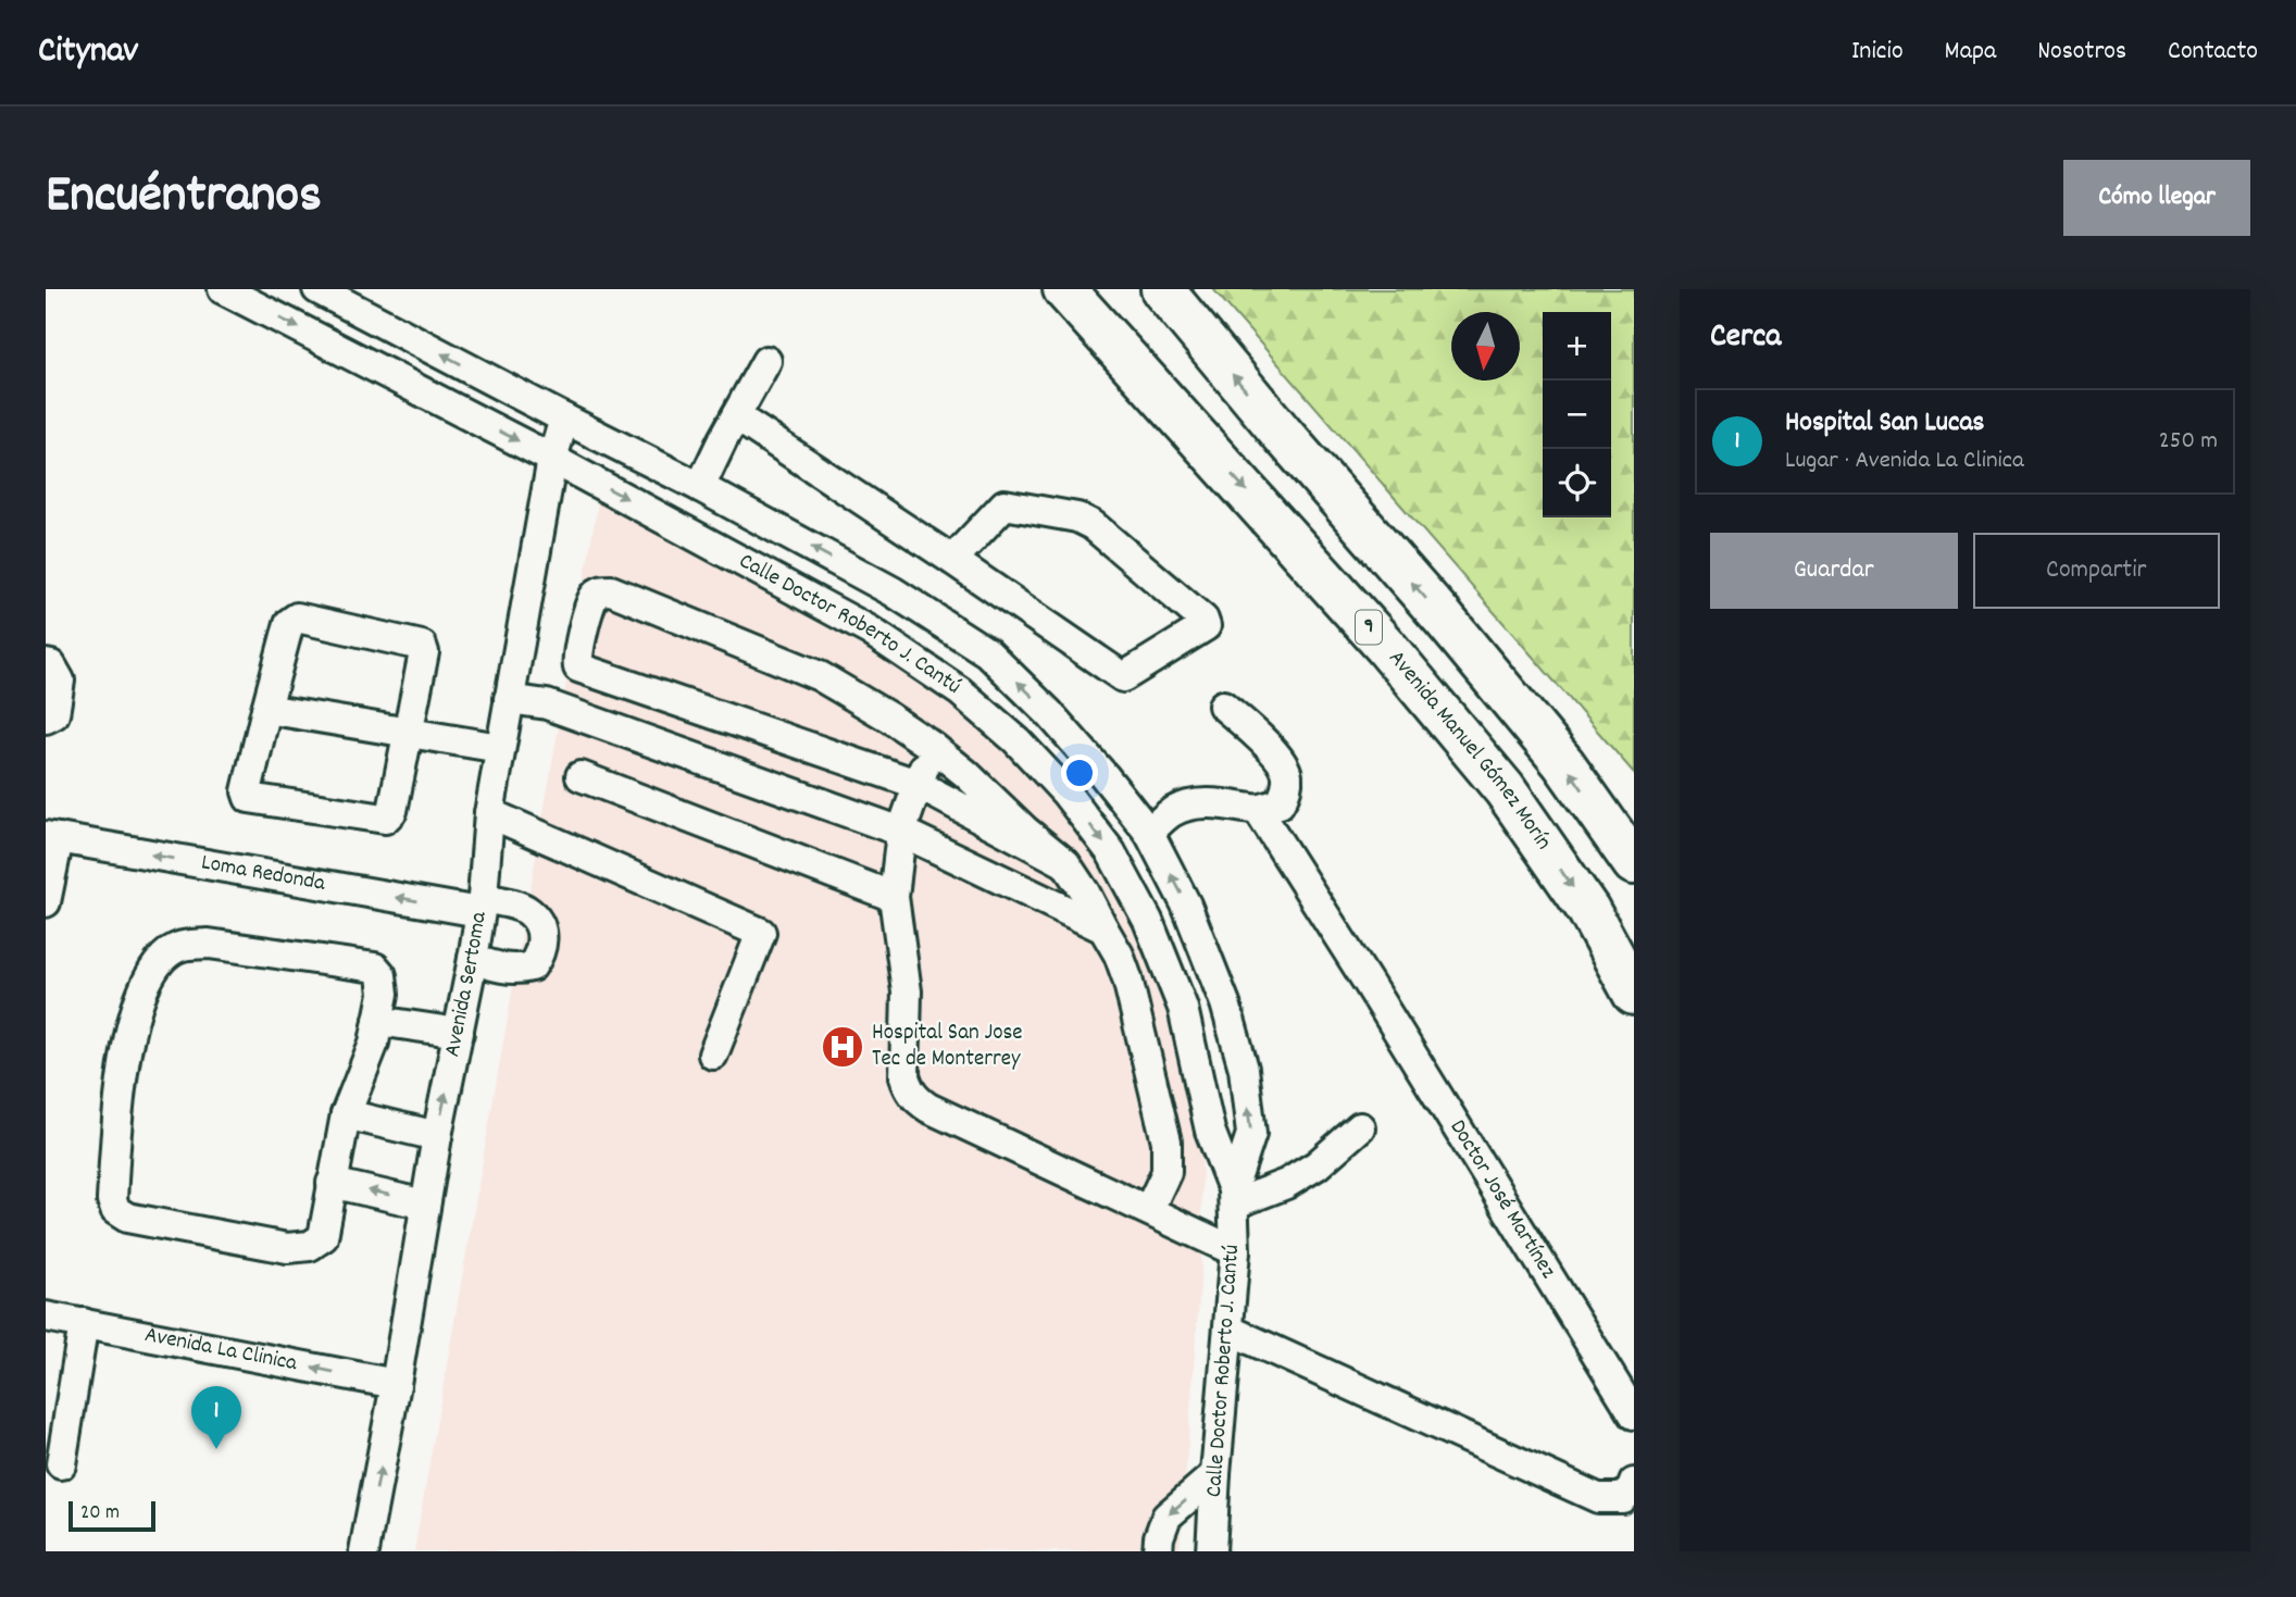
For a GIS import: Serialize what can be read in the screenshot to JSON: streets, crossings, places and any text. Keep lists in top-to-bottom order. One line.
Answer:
{"streets":{"highway":["9","Avenida Manuel Gómez Morín"],"street":["Calle Doctor Roberto J. Cantú","Loma Redonda","Avenida Sertoma","Doctor José Martínez","Avenida La Clinica"]},"crossings":[["Calle Doctor Roberto J. Cantú","Avenida Sertoma"],["Loma Redonda","Avenida Sertoma"],["Avenida Sertoma","Avenida La Clinica"]],"places":{"hospital":["Hospital San Jose Tec de Monterrey"]},"scale_bar":"20 m","north":"bottom","page":{"header":"Citynav","nav":["Inicio","Mapa","Nosotros","Contacto"],"title":"Encuéntranos","buttons":["Cómo llegar",["Guardar","Compartir"]],"heading":"Cerca","map_buttons":["+","−"],"list":[{"mark":"1","name":"Hospital San Lucas","note":"Lugar · Avenida La Clinica","value":"250 m"}],"pins":"1","scale":"20 m"}}
